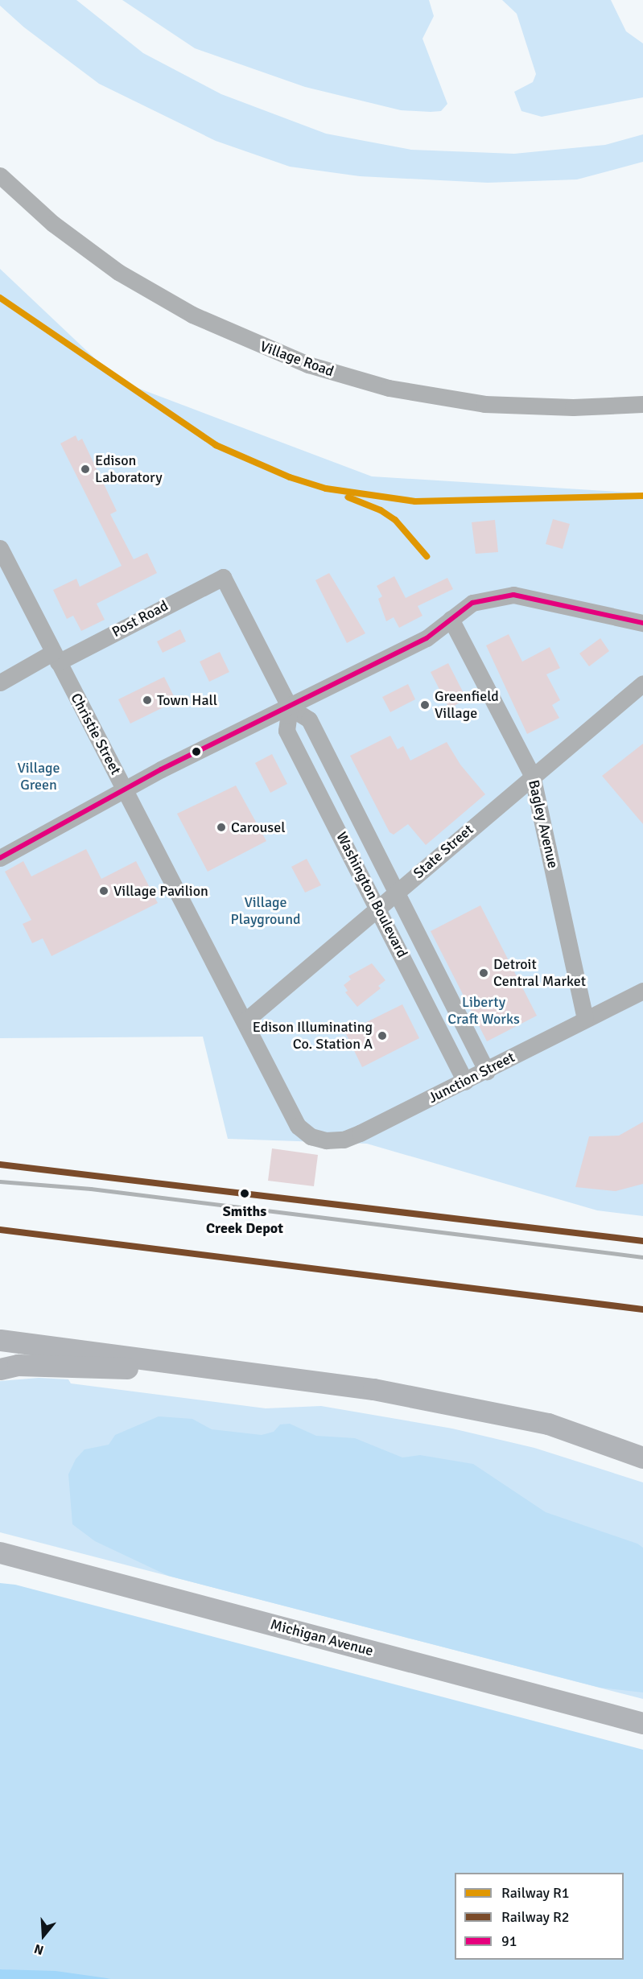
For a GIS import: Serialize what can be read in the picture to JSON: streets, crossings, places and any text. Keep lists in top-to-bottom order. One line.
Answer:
{"streets":{"main road":["Michigan Avenue"],"street":["Village Road","Post Road","Christie Street","Bagley Avenue","State Street","Washington Boulevard","Junction Street"]},"crossings":[["Post Road","Christie Street"],["Post Road","Washington Boulevard"],["Christie Street","State Street"],["Christie Street","Junction Street"],["Bagley Avenue","State Street"],["Bagley Avenue","Junction Street"],["State Street","Washington Boulevard"],["Washington Boulevard","Junction Street"]],"parks":["Village Green","Village Playground","Liberty Craft Works"],"places":["Edison Laboratory","Town Hall","Greenfield Village","Carousel","Village Pavilion","Detroit Central Market","Edison Illuminating Co. Station A","Smiths Creek Depot"],"lines":["rail line R1","transit line 91","rail line R2"],"legend":["Railway R1","Railway R2","91"],"north":"bottom"}
